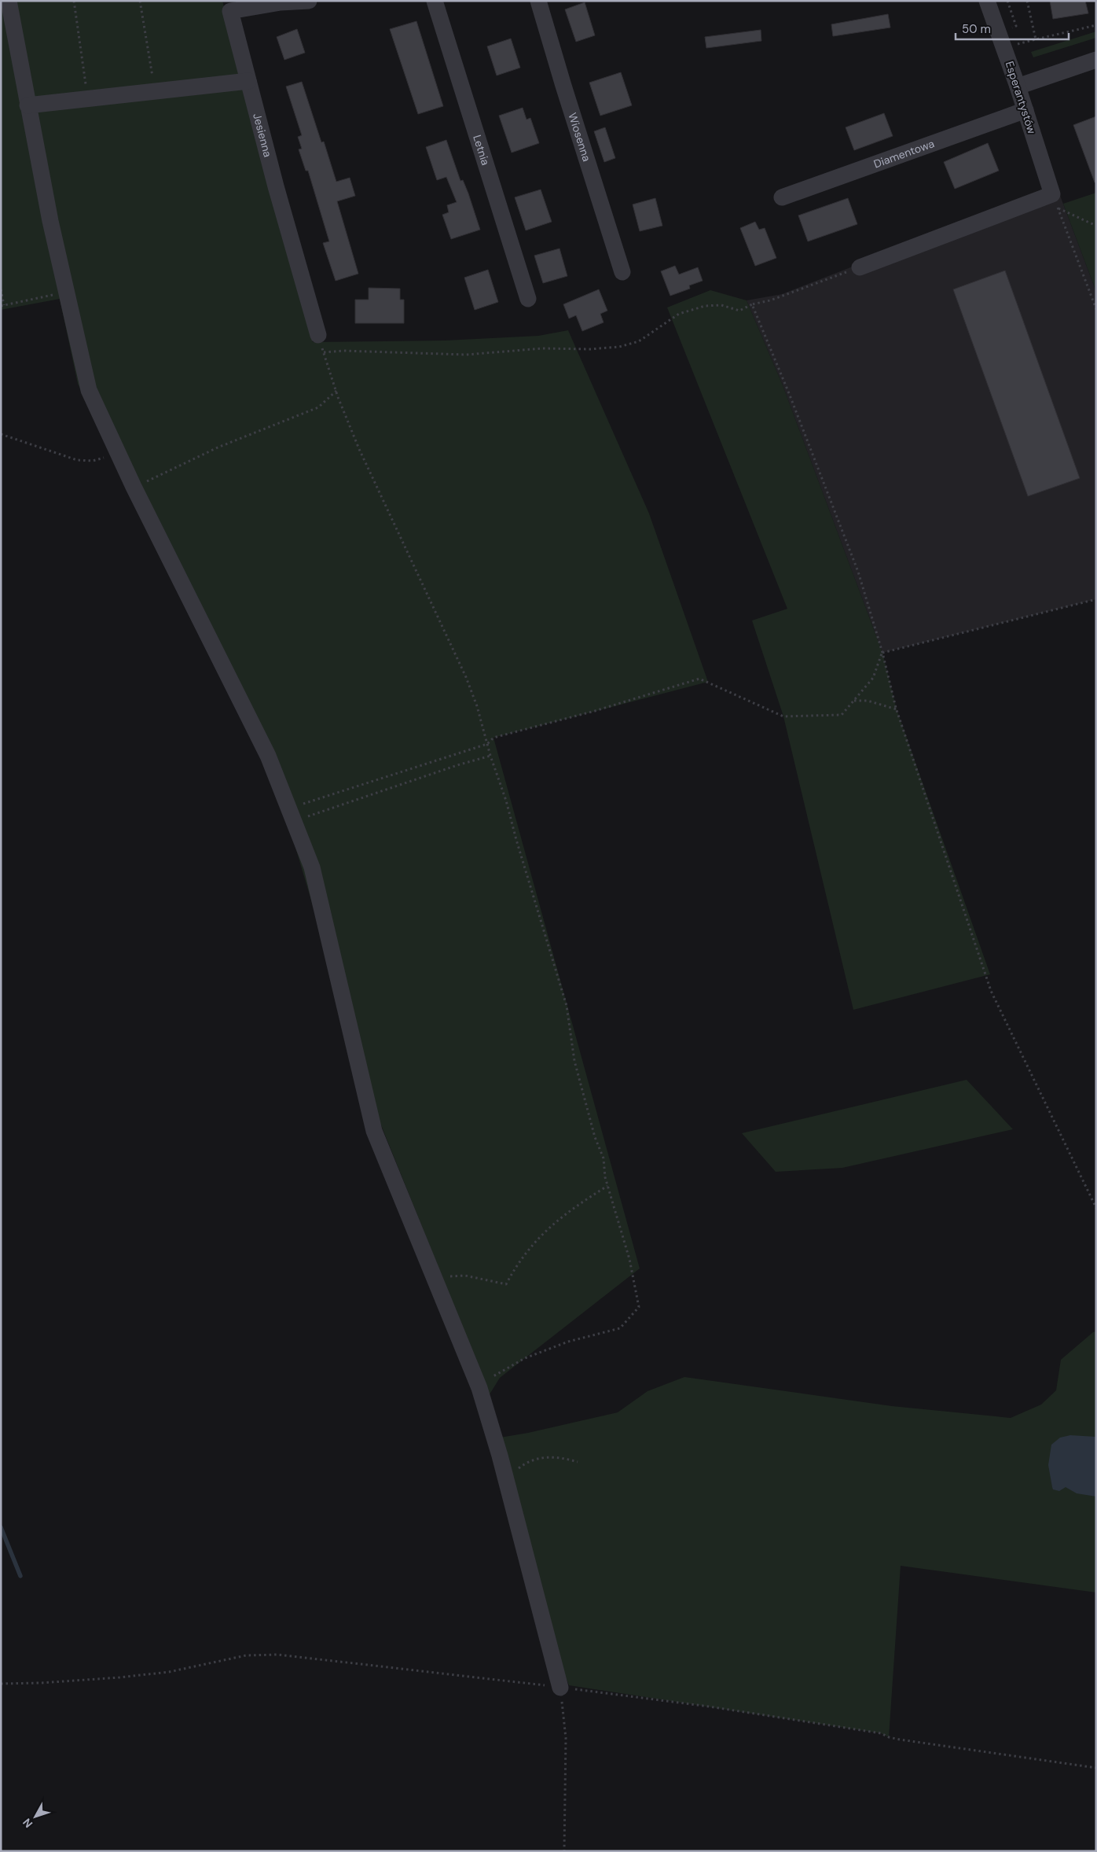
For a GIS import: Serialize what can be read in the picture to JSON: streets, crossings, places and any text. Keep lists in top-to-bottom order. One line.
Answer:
{"streets":{"street":["Esperantystów","Jesienna","Wiosenna","Letnia","Diamentowa"]},"crossings":[["Esperantystów","Diamentowa"]],"scale_bar":"50 m","north":"bottom left"}
